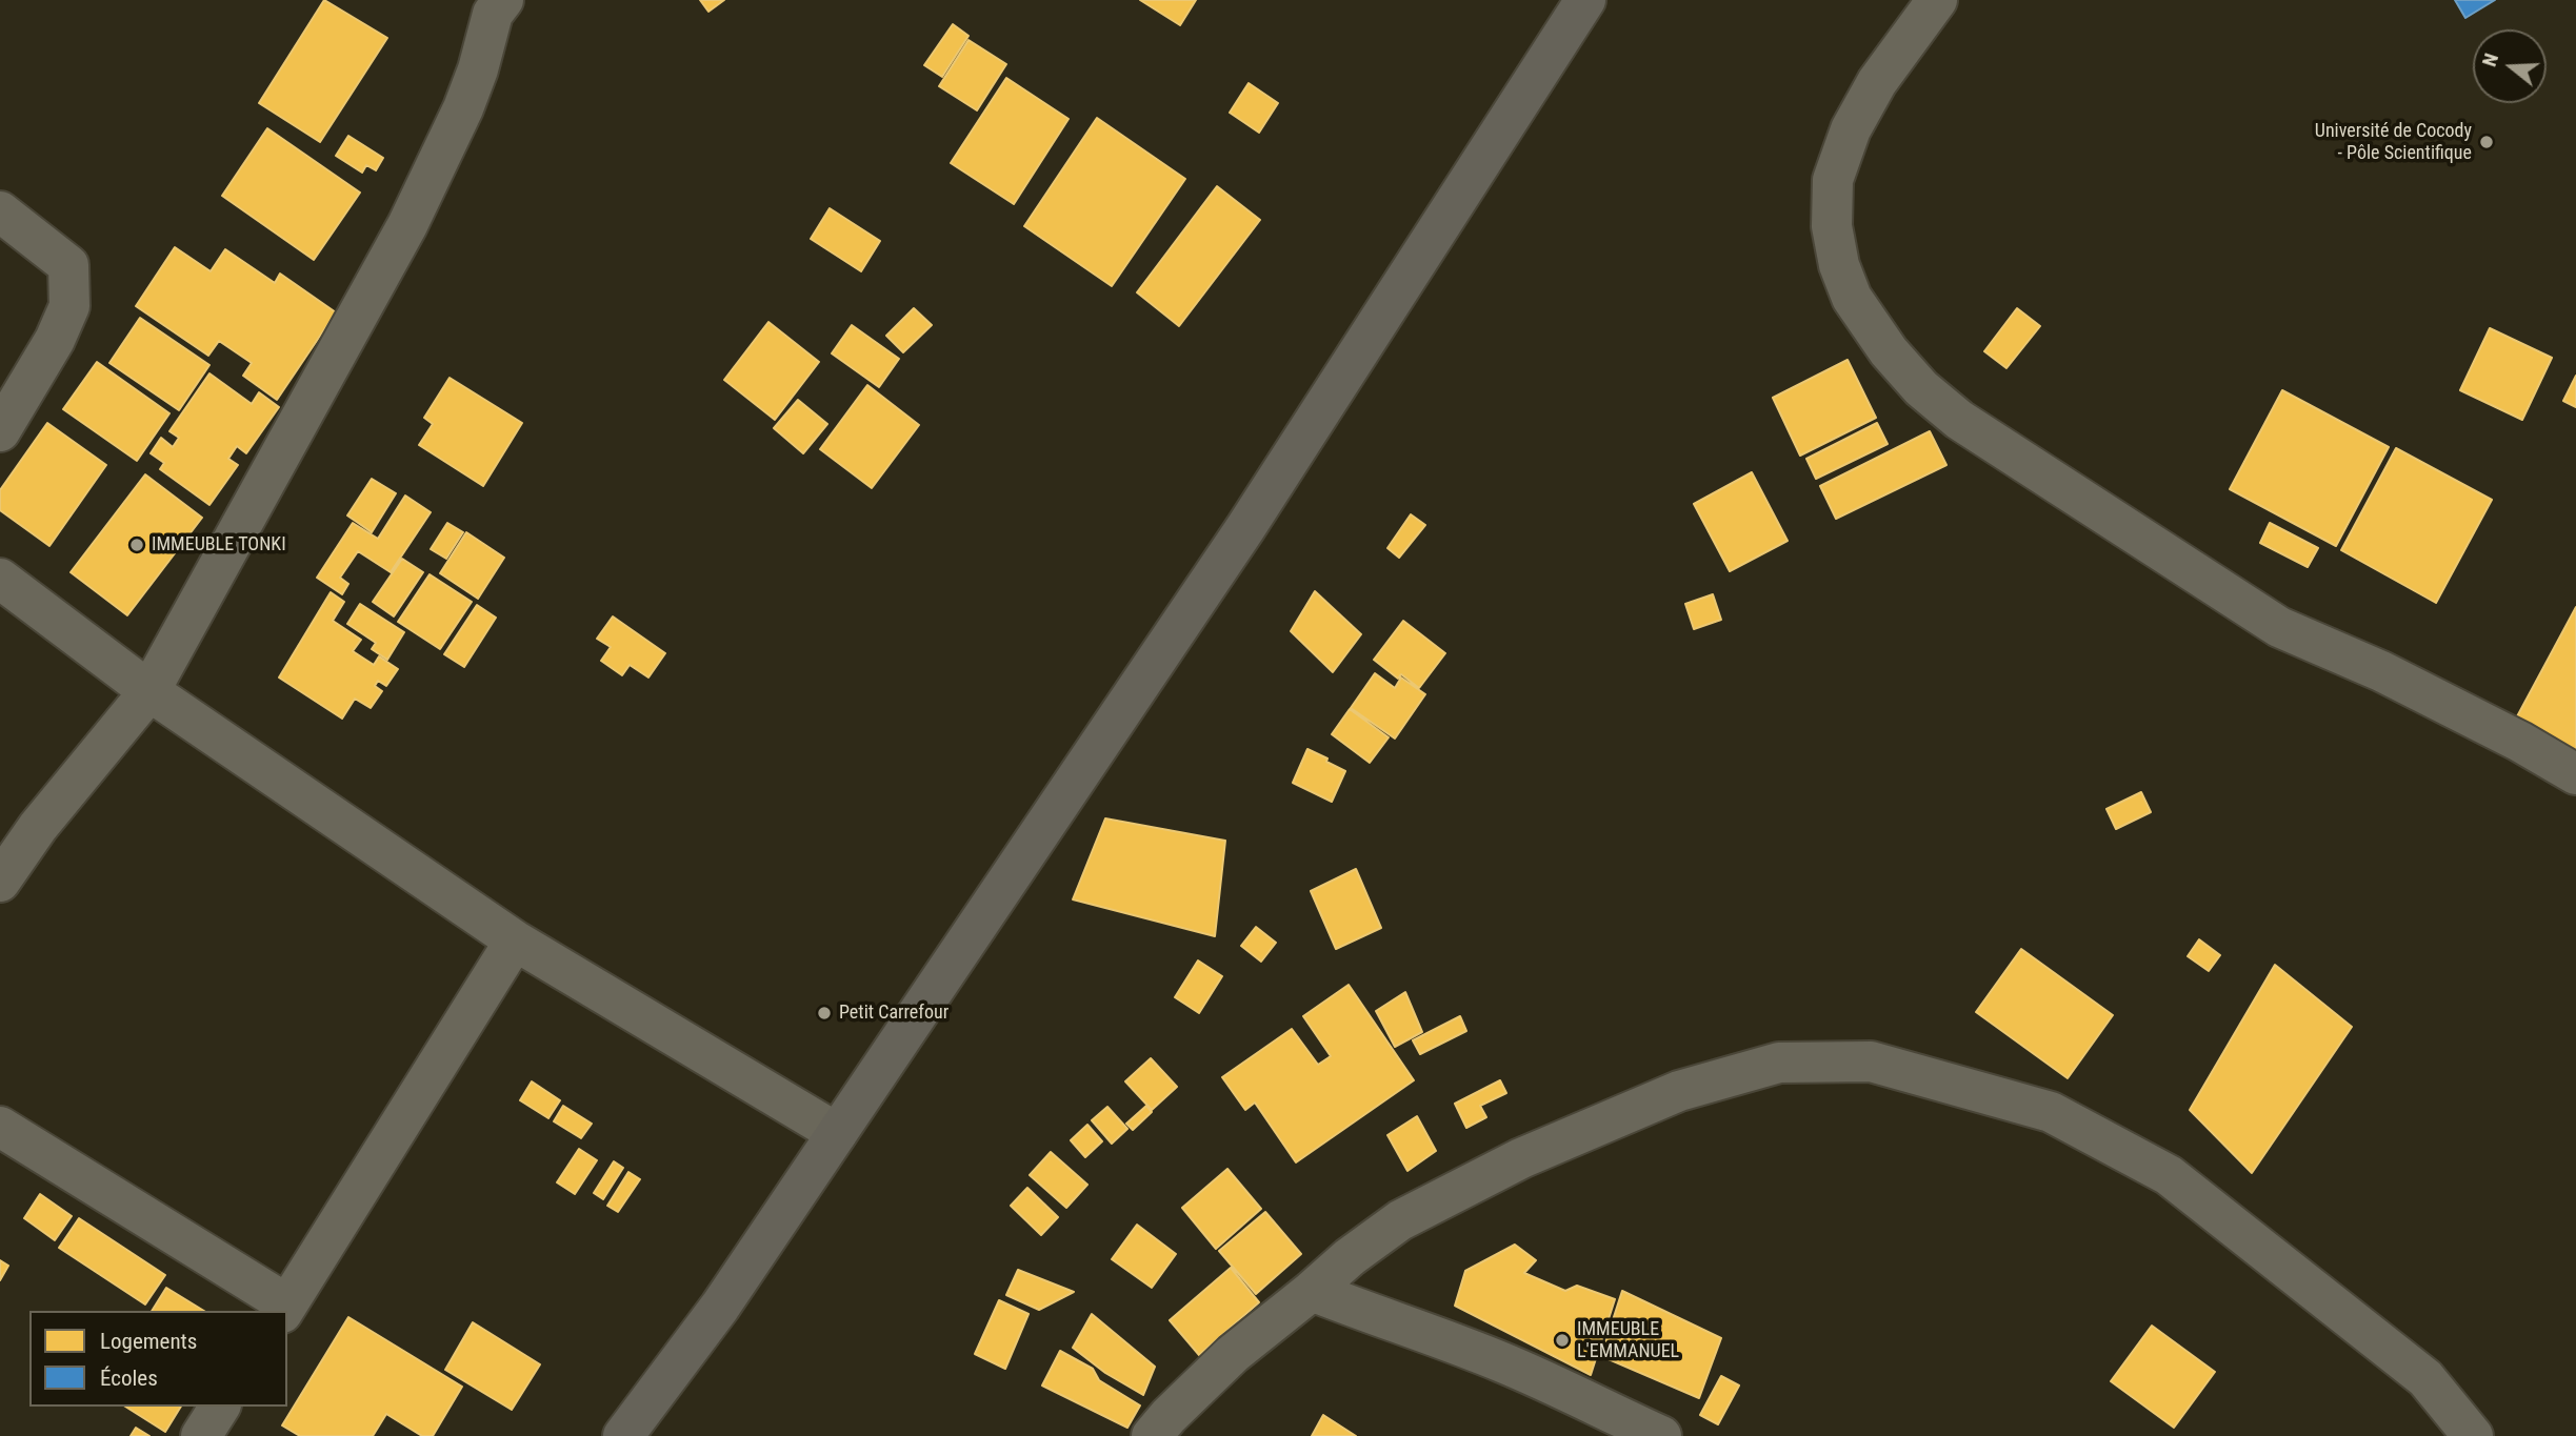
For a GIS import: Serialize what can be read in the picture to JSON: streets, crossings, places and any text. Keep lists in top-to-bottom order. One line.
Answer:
{"places":["Université de Cocody - Pôle Scientifique","IMMEUBLE TONKI","Petit Carrefour","IMMEUBLE L'EMMANUEL"],"legend":["Logements","Écoles"],"north":"left"}
